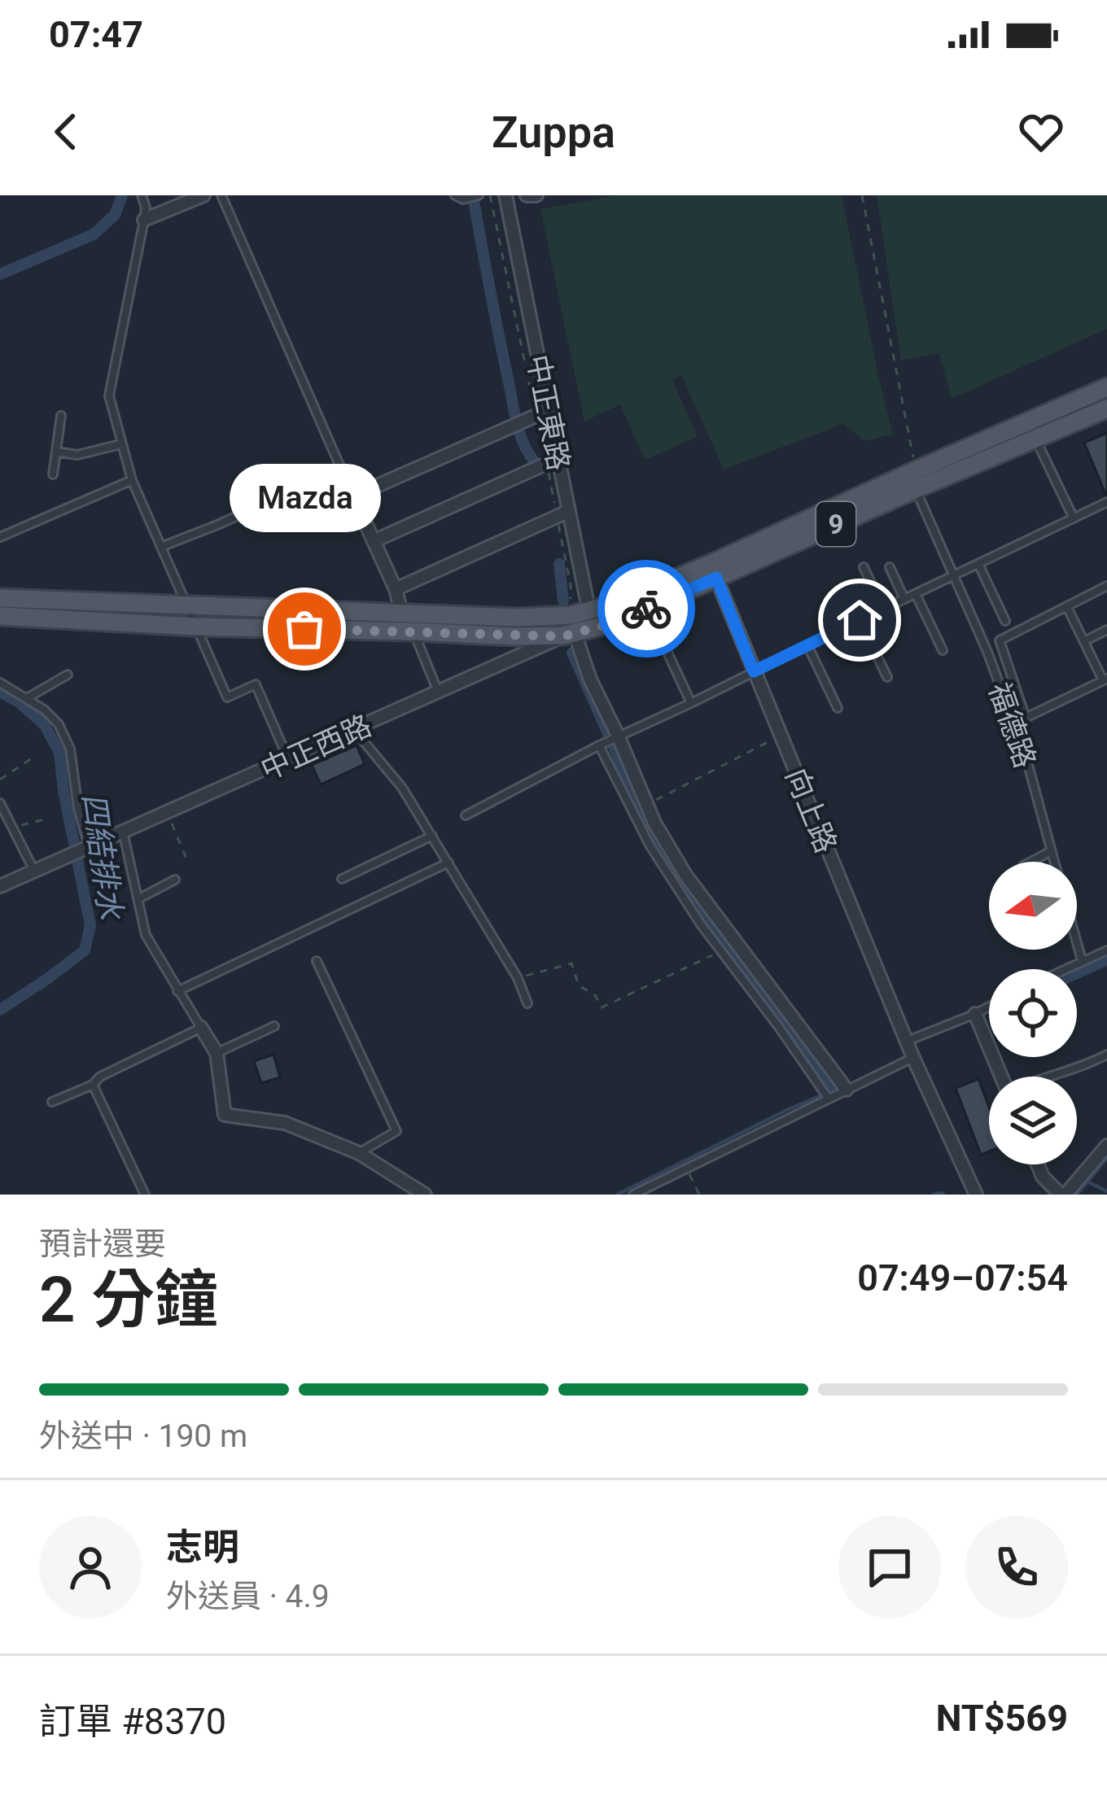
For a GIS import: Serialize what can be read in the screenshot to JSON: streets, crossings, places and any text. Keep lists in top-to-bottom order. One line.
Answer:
{"streets":{"main road":["9"],"street":["中正東路","中正西路","向上路"],"lane":["福德路"]},"crossings":[["中正東路","9"],["中正東路","中正西路"],["9","福德路"],["9","中正西路"],["9","向上路"]],"water":["四結排水"],"places":["Mazda"],"north":"left","page":{"status":"07:47","header":"Zuppa","bubble":"Mazda","heading":["2 分鐘","預計還要","07:49–07:54"],"panel":["志明","外送員 · 4.9","訂單 #8370","NT$569"],"bar":"外送中 · 190 m"}}
